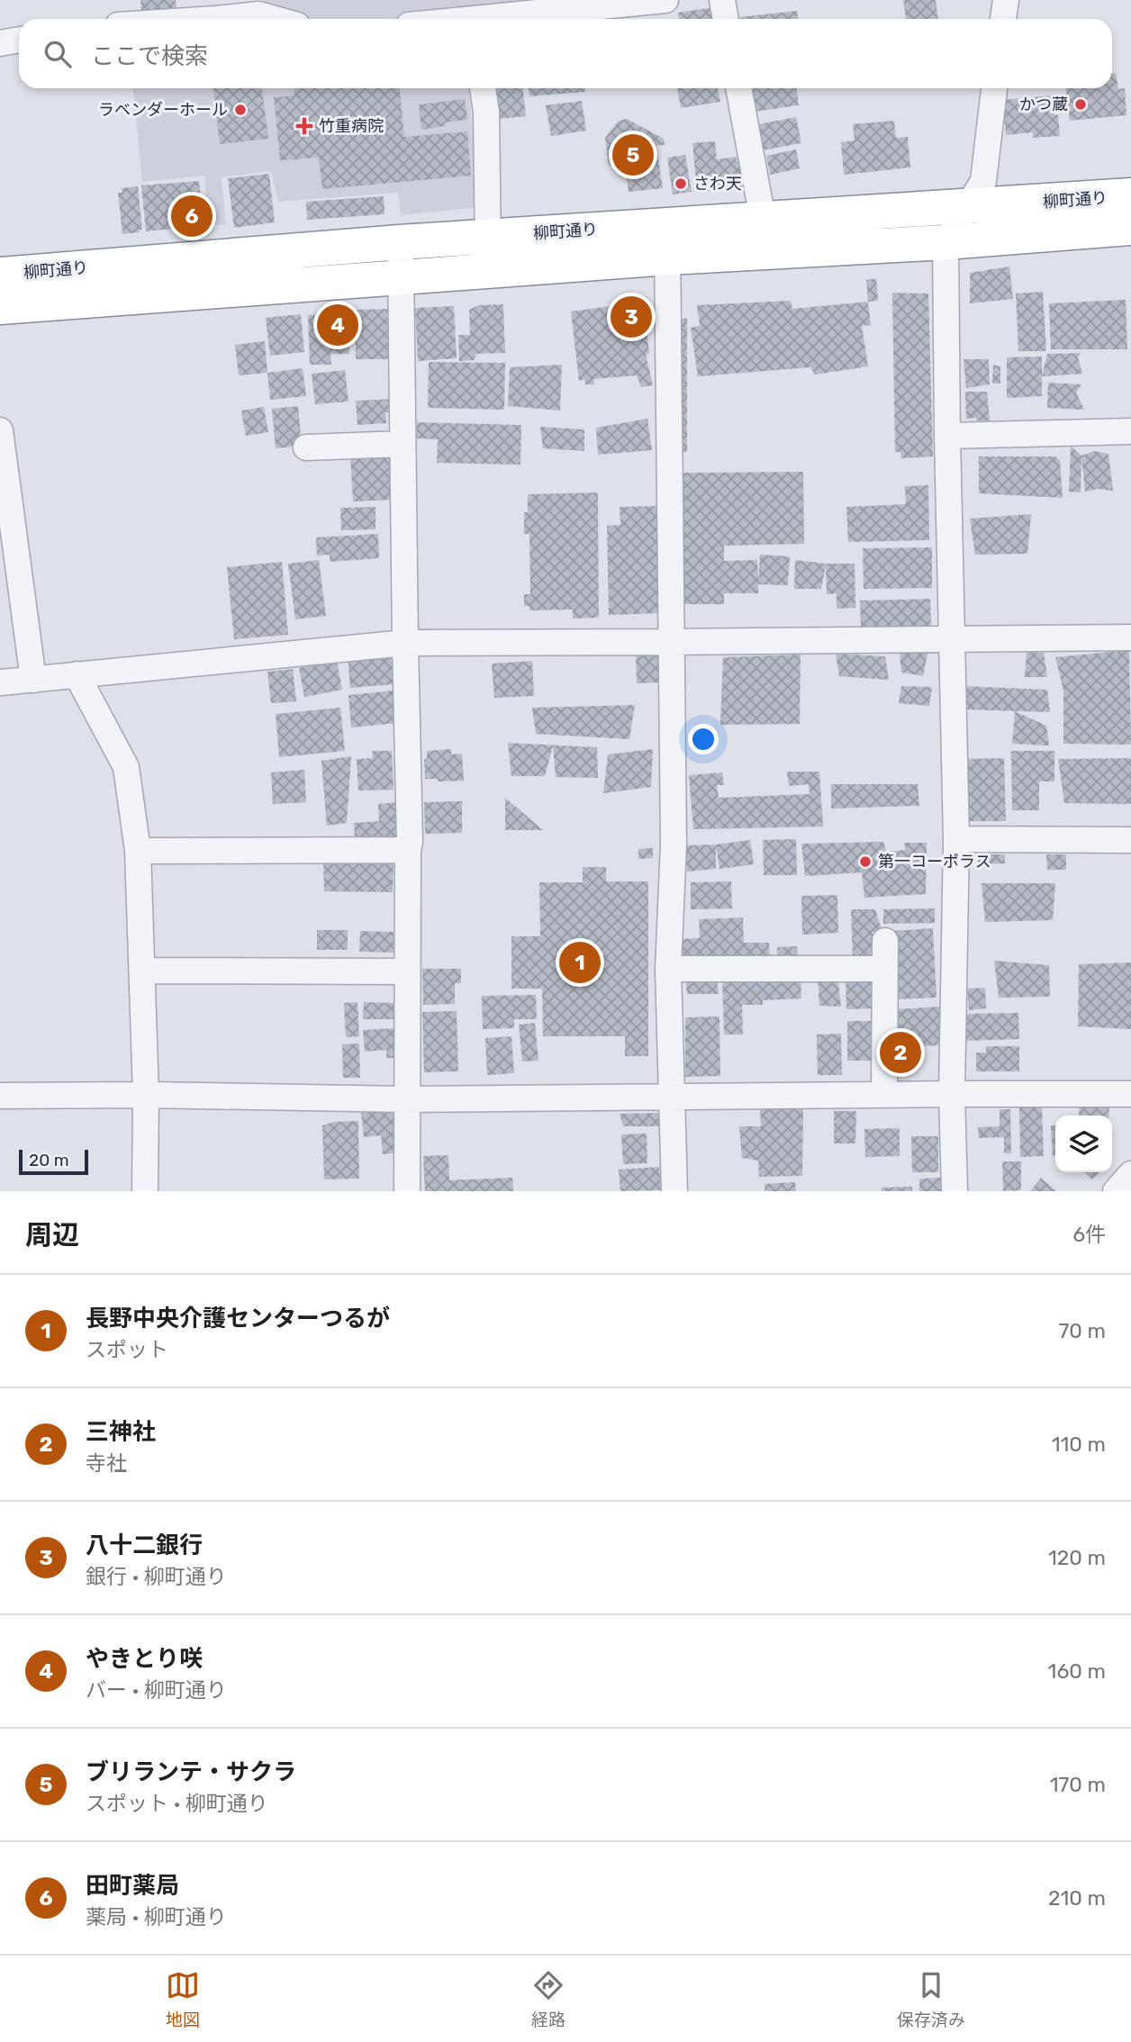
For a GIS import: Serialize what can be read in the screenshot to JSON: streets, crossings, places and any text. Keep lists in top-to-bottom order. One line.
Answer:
{"streets":{"highway":["柳町通り"]},"places":{"other":["かつ蔵","ラベンダーホール","さわ天","第一コーポラス"],"health":["竹重病院"]},"scale_bar":"20 m","page":{"search":"ここで検索","pins":["5","6","3","4","1","2"],"scale":"20 m","heading":["周辺","6件"],"list":[{"mark":"1","name":"長野中央介護センターつるが","note":"スポット","value":"70 m"},{"mark":"2","name":"三神社","note":"寺社","value":"110 m"},{"mark":"3","name":"八十二銀行","note":"銀行 · 柳町通り","value":"120 m"},{"mark":"4","name":"やきとり咲","note":"バー · 柳町通り","value":"160 m"},{"mark":"5","name":"ブリランテ・サクラ","note":"スポット · 柳町通り","value":"170 m"},{"mark":"6","name":"田町薬局","note":"薬局 · 柳町通り","value":"210 m"}],"nav":["地図","経路","保存済み"]}}
